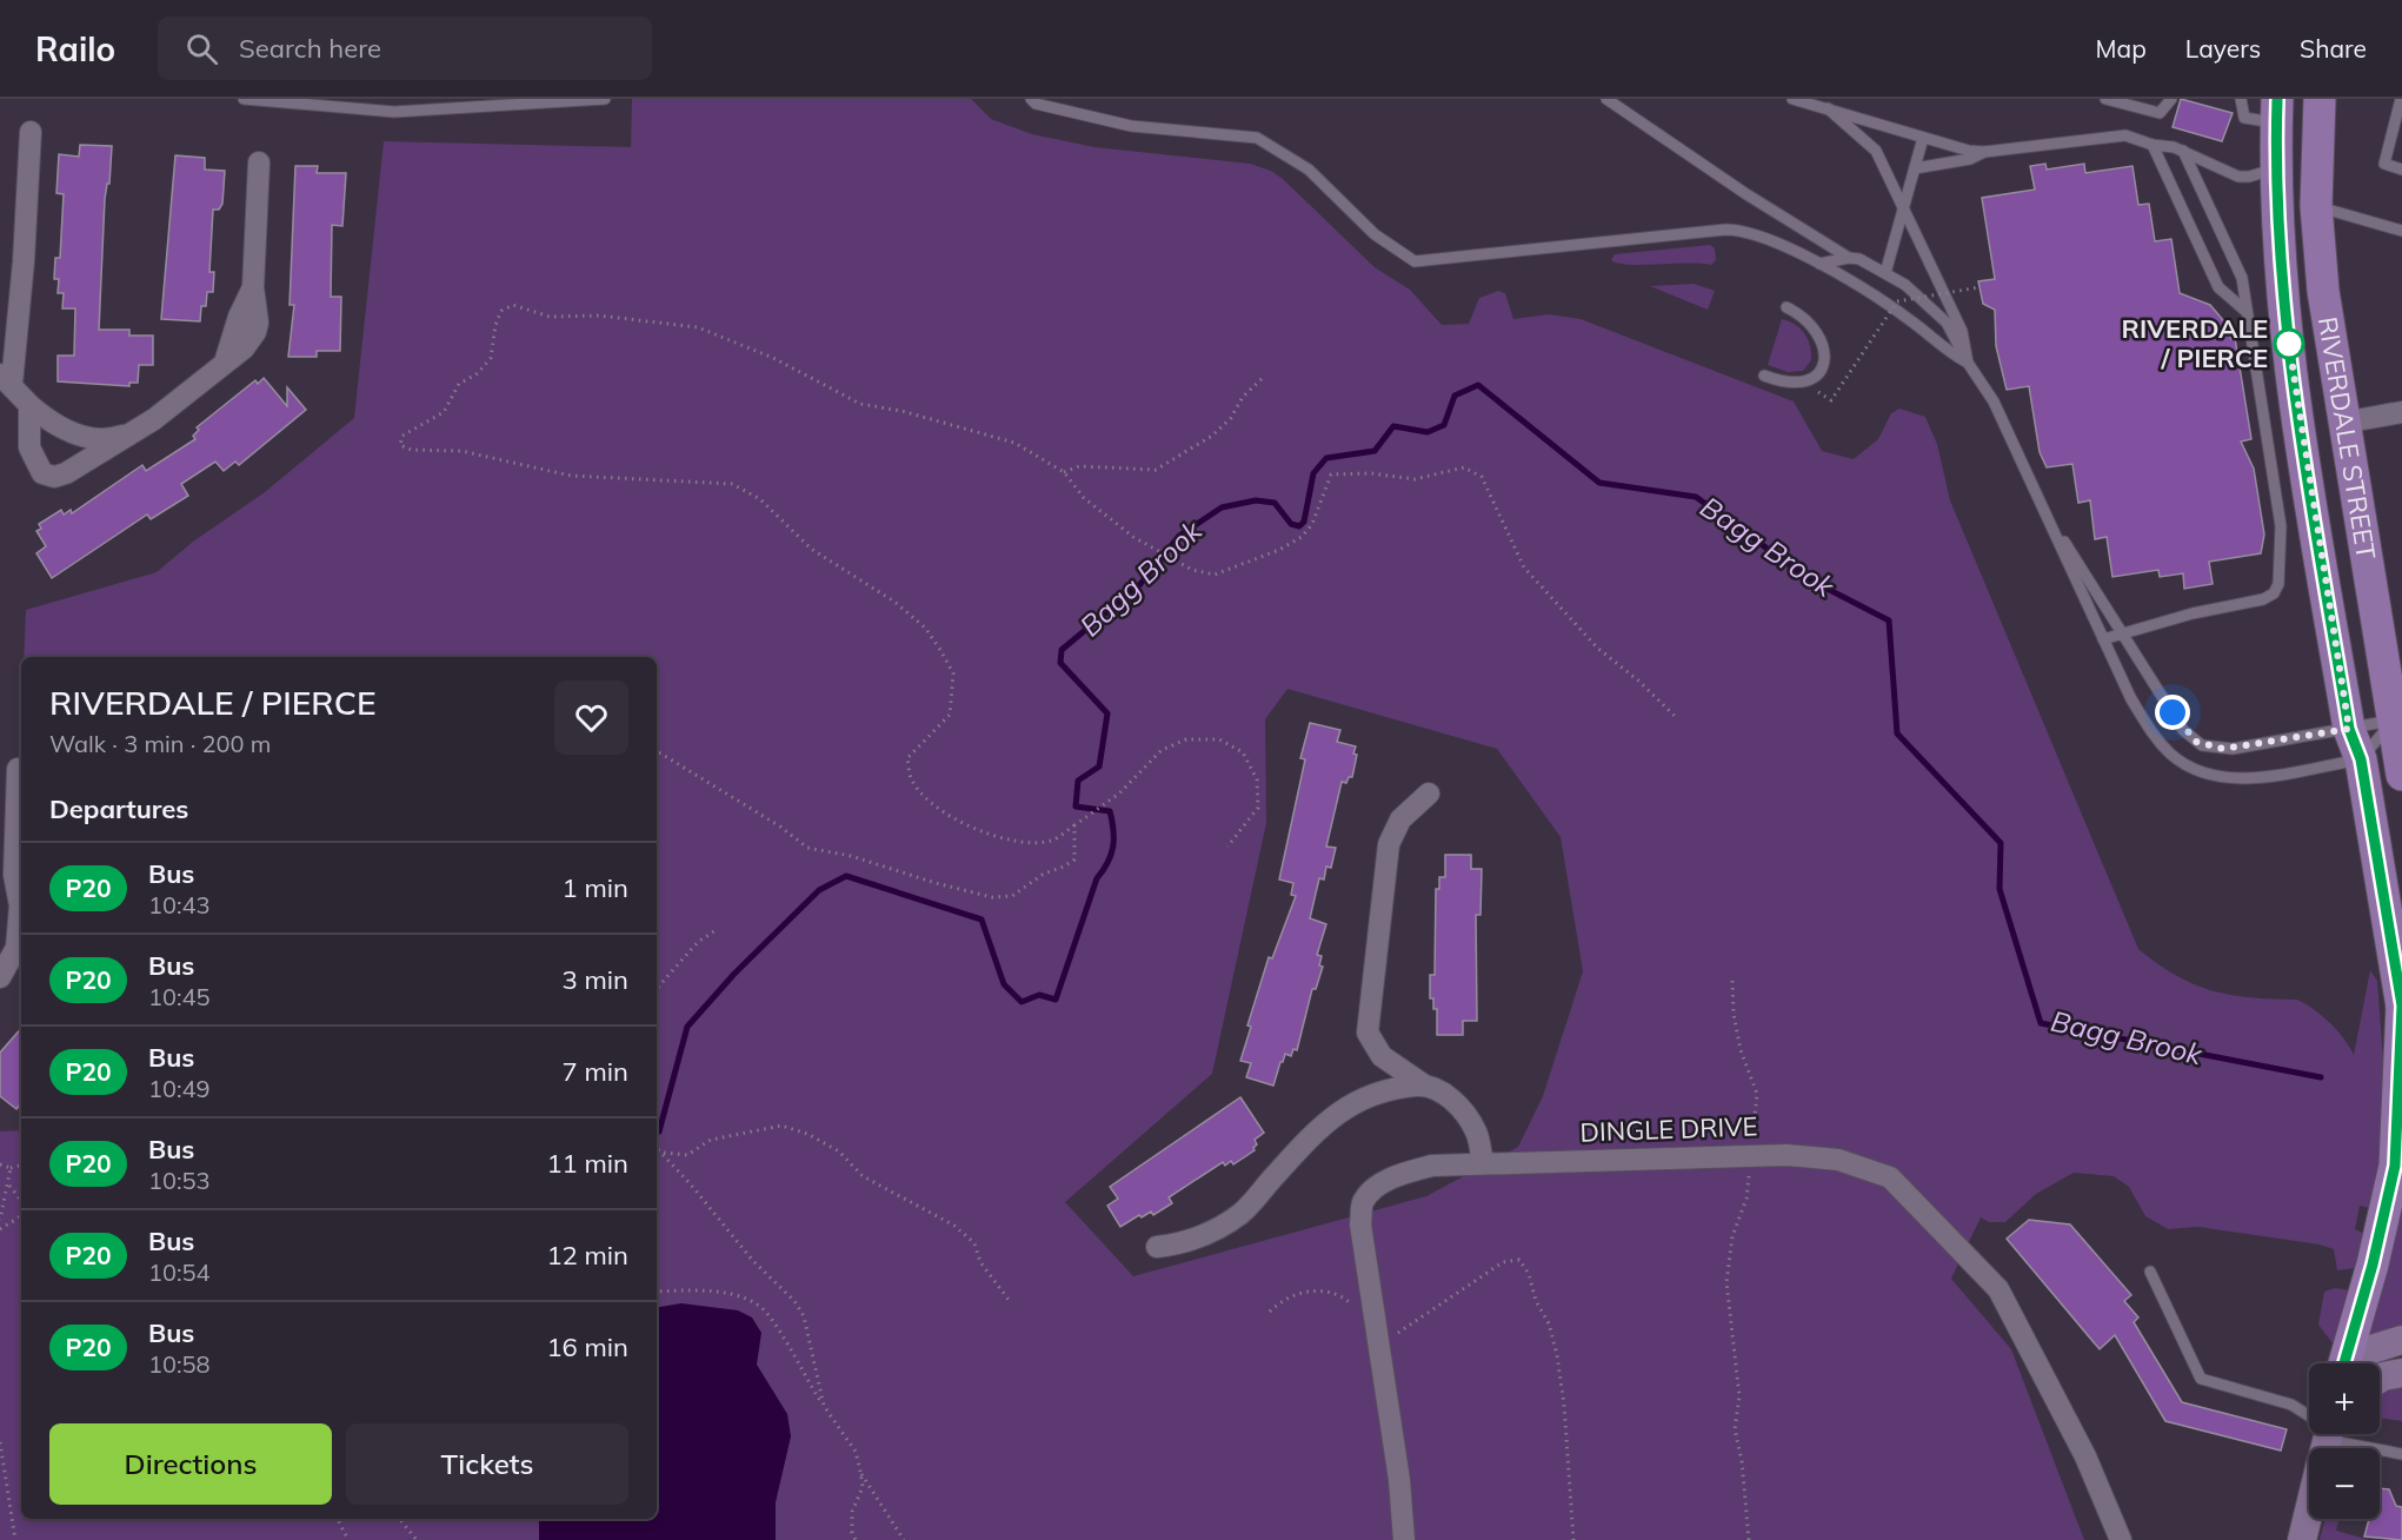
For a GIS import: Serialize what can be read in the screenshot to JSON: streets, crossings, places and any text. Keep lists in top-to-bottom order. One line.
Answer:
{"streets":{"main road":["RIVERDALE STREET"],"street":["DINGLE DRIVE"]},"water":["Bagg Brook"],"places":["RIVERDALE / PIERCE"],"lines":["bus line P20"],"page":{"header":"Railo","search":"Search here","nav":["Map","Layers","Share"],"heading":[["RIVERDALE / PIERCE","Walk · 3 min · 200 m"],"Departures"],"list":[{"mark":"P20","name":"Bus","note":"10:43","value":"1 min"},{"mark":"P20","name":"Bus","note":"10:45","value":"3 min"},{"mark":"P20","name":"Bus","note":"10:49","value":"7 min"},{"mark":"P20","name":"Bus","note":"10:53","value":"11 min"},{"mark":"P20","name":"Bus","note":"10:54","value":"12 min"},{"mark":"P20","name":"Bus","note":"10:58","value":"16 min"}],"map_buttons":["+","−"],"buttons":["Directions","Tickets"]}}
